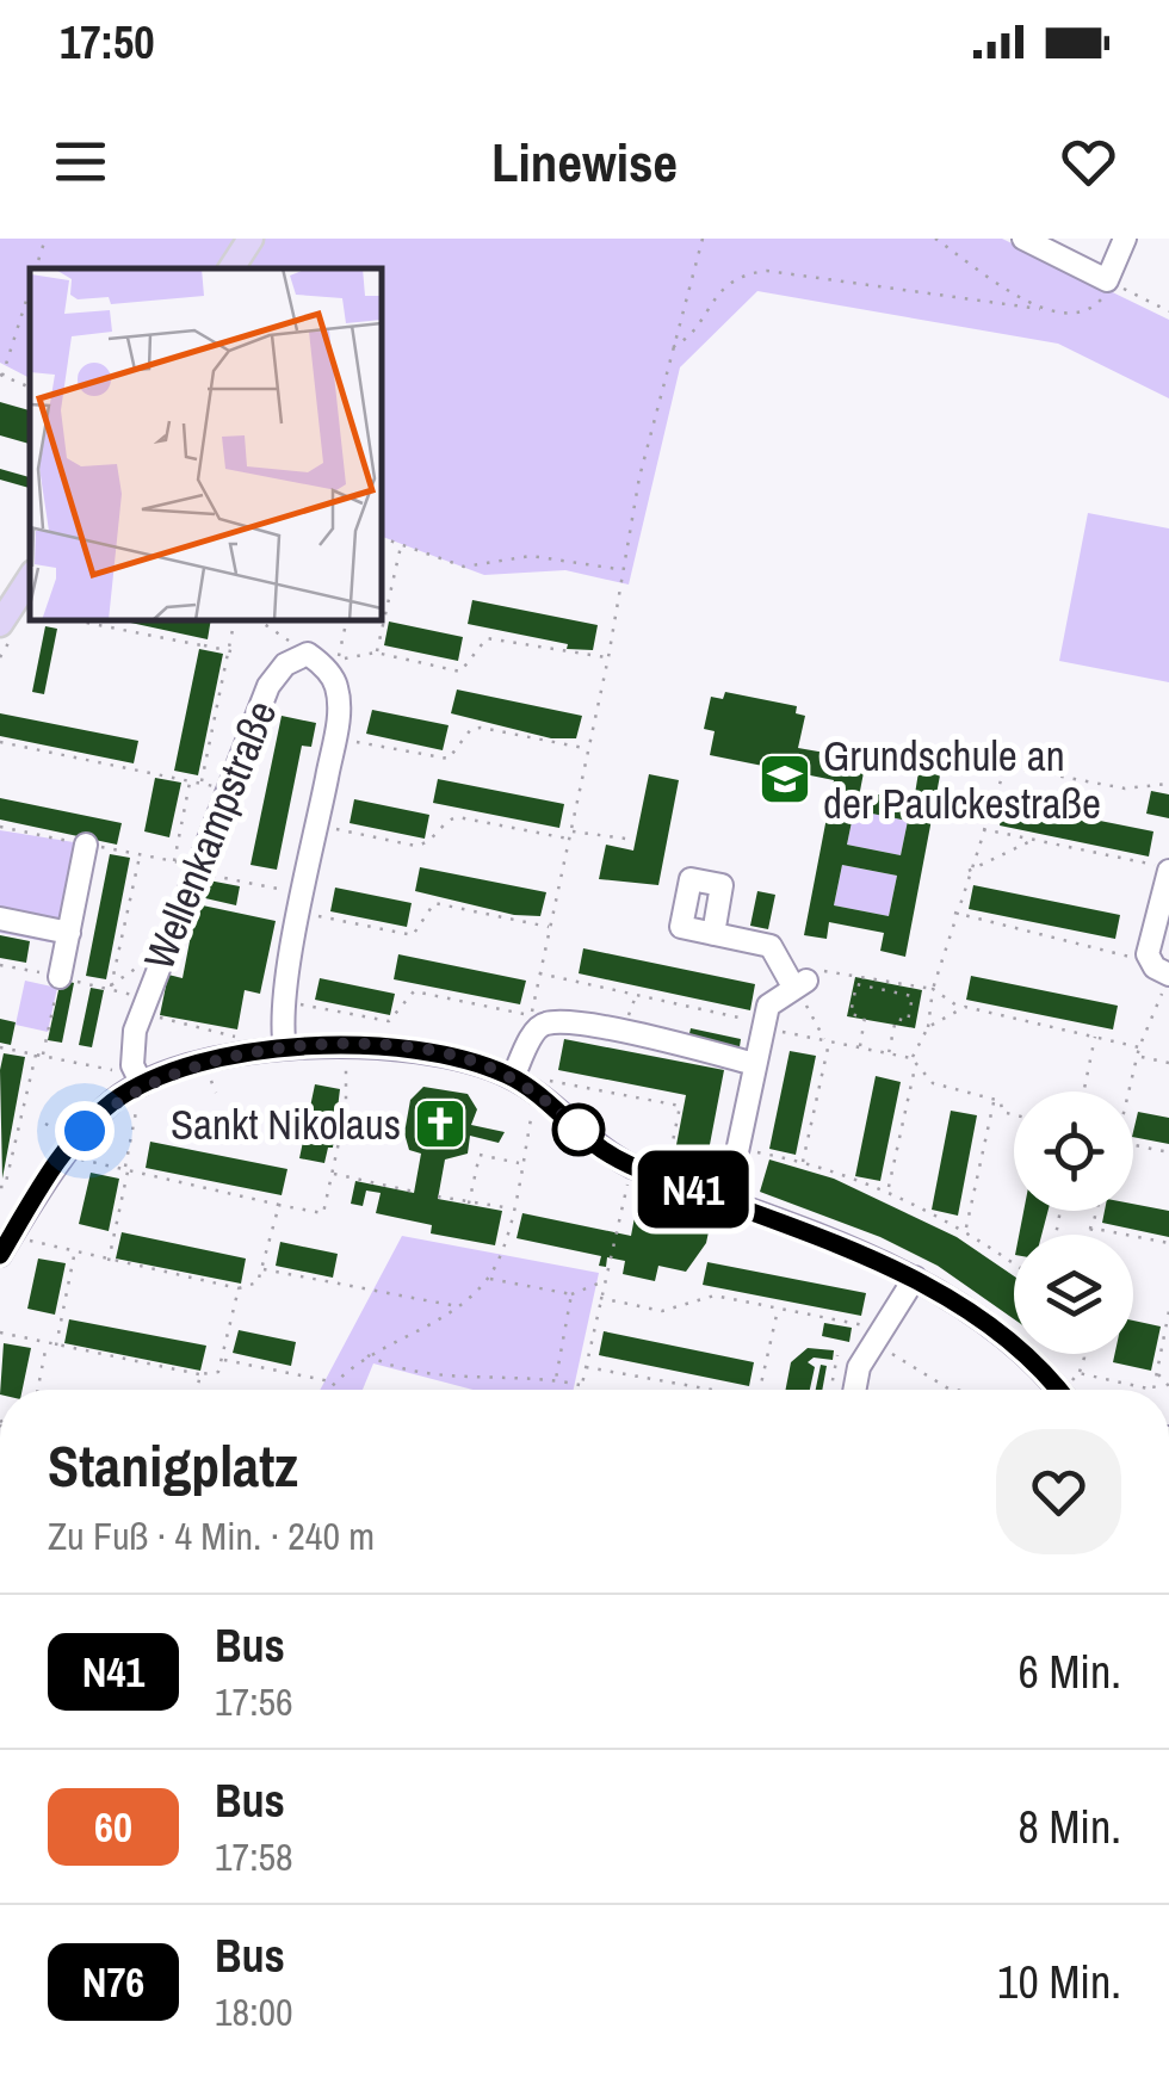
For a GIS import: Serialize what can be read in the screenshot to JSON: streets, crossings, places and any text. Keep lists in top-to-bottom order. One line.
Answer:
{"streets":{"street":["Wellenkampstraße"]},"places":{"school or university":["Grundschule an der Paulckestraße"],"church":["Sankt Nikolaus"]},"lines":["bus line N41"],"page":{"status":"17:50","header":"Linewise","on_map":"N41","heading":["Stanigplatz","Zu Fuß · 4 Min. · 240 m"],"list":[{"mark":"N41","name":"Bus","note":"17:56","value":"6 Min."},{"mark":"60","name":"Bus","note":"17:58","value":"8 Min."},{"mark":"N76","name":"Bus","note":"18:00","value":"10 Min."}]}}
